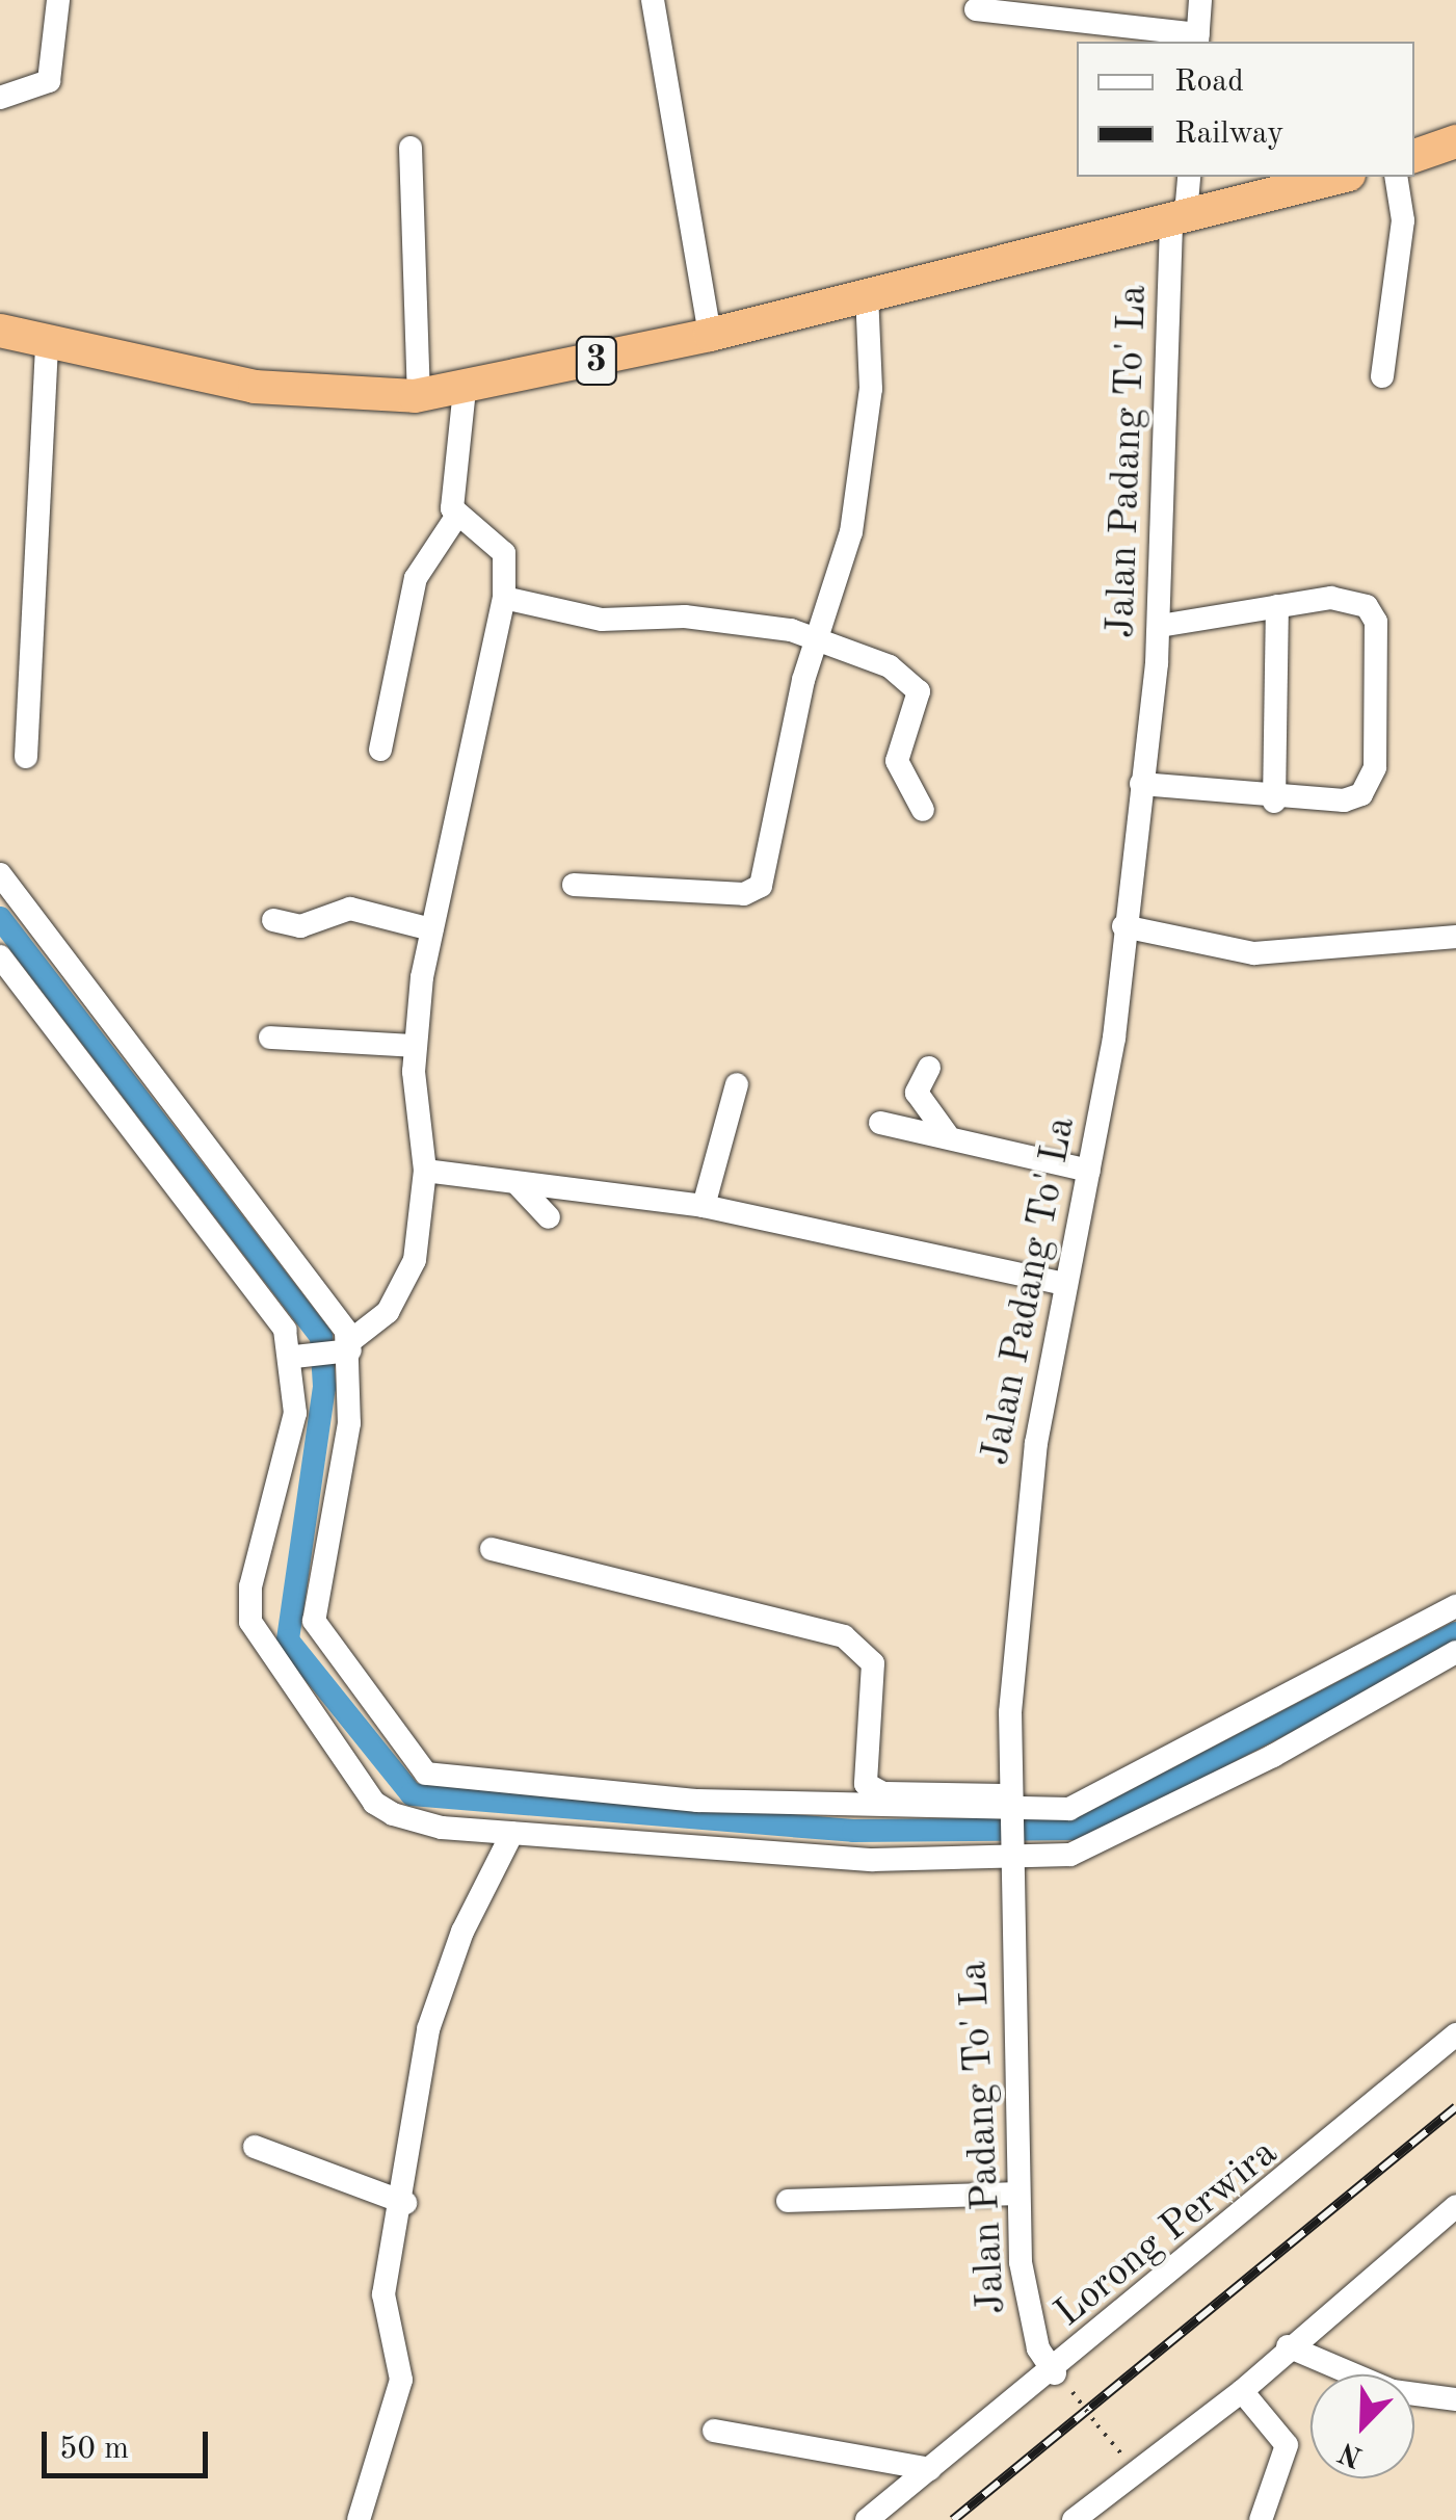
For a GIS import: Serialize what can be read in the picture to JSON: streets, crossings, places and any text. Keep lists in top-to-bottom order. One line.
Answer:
{"streets":{"highway":["3"],"street":["Jalan Padang To' La","Lorong Perwira"]},"crossings":[["3","Jalan Padang To' La"],["Jalan Padang To' La","Lorong Perwira"]],"legend":["Road","Railway"],"scale_bar":"50 m","north":"bottom left"}
